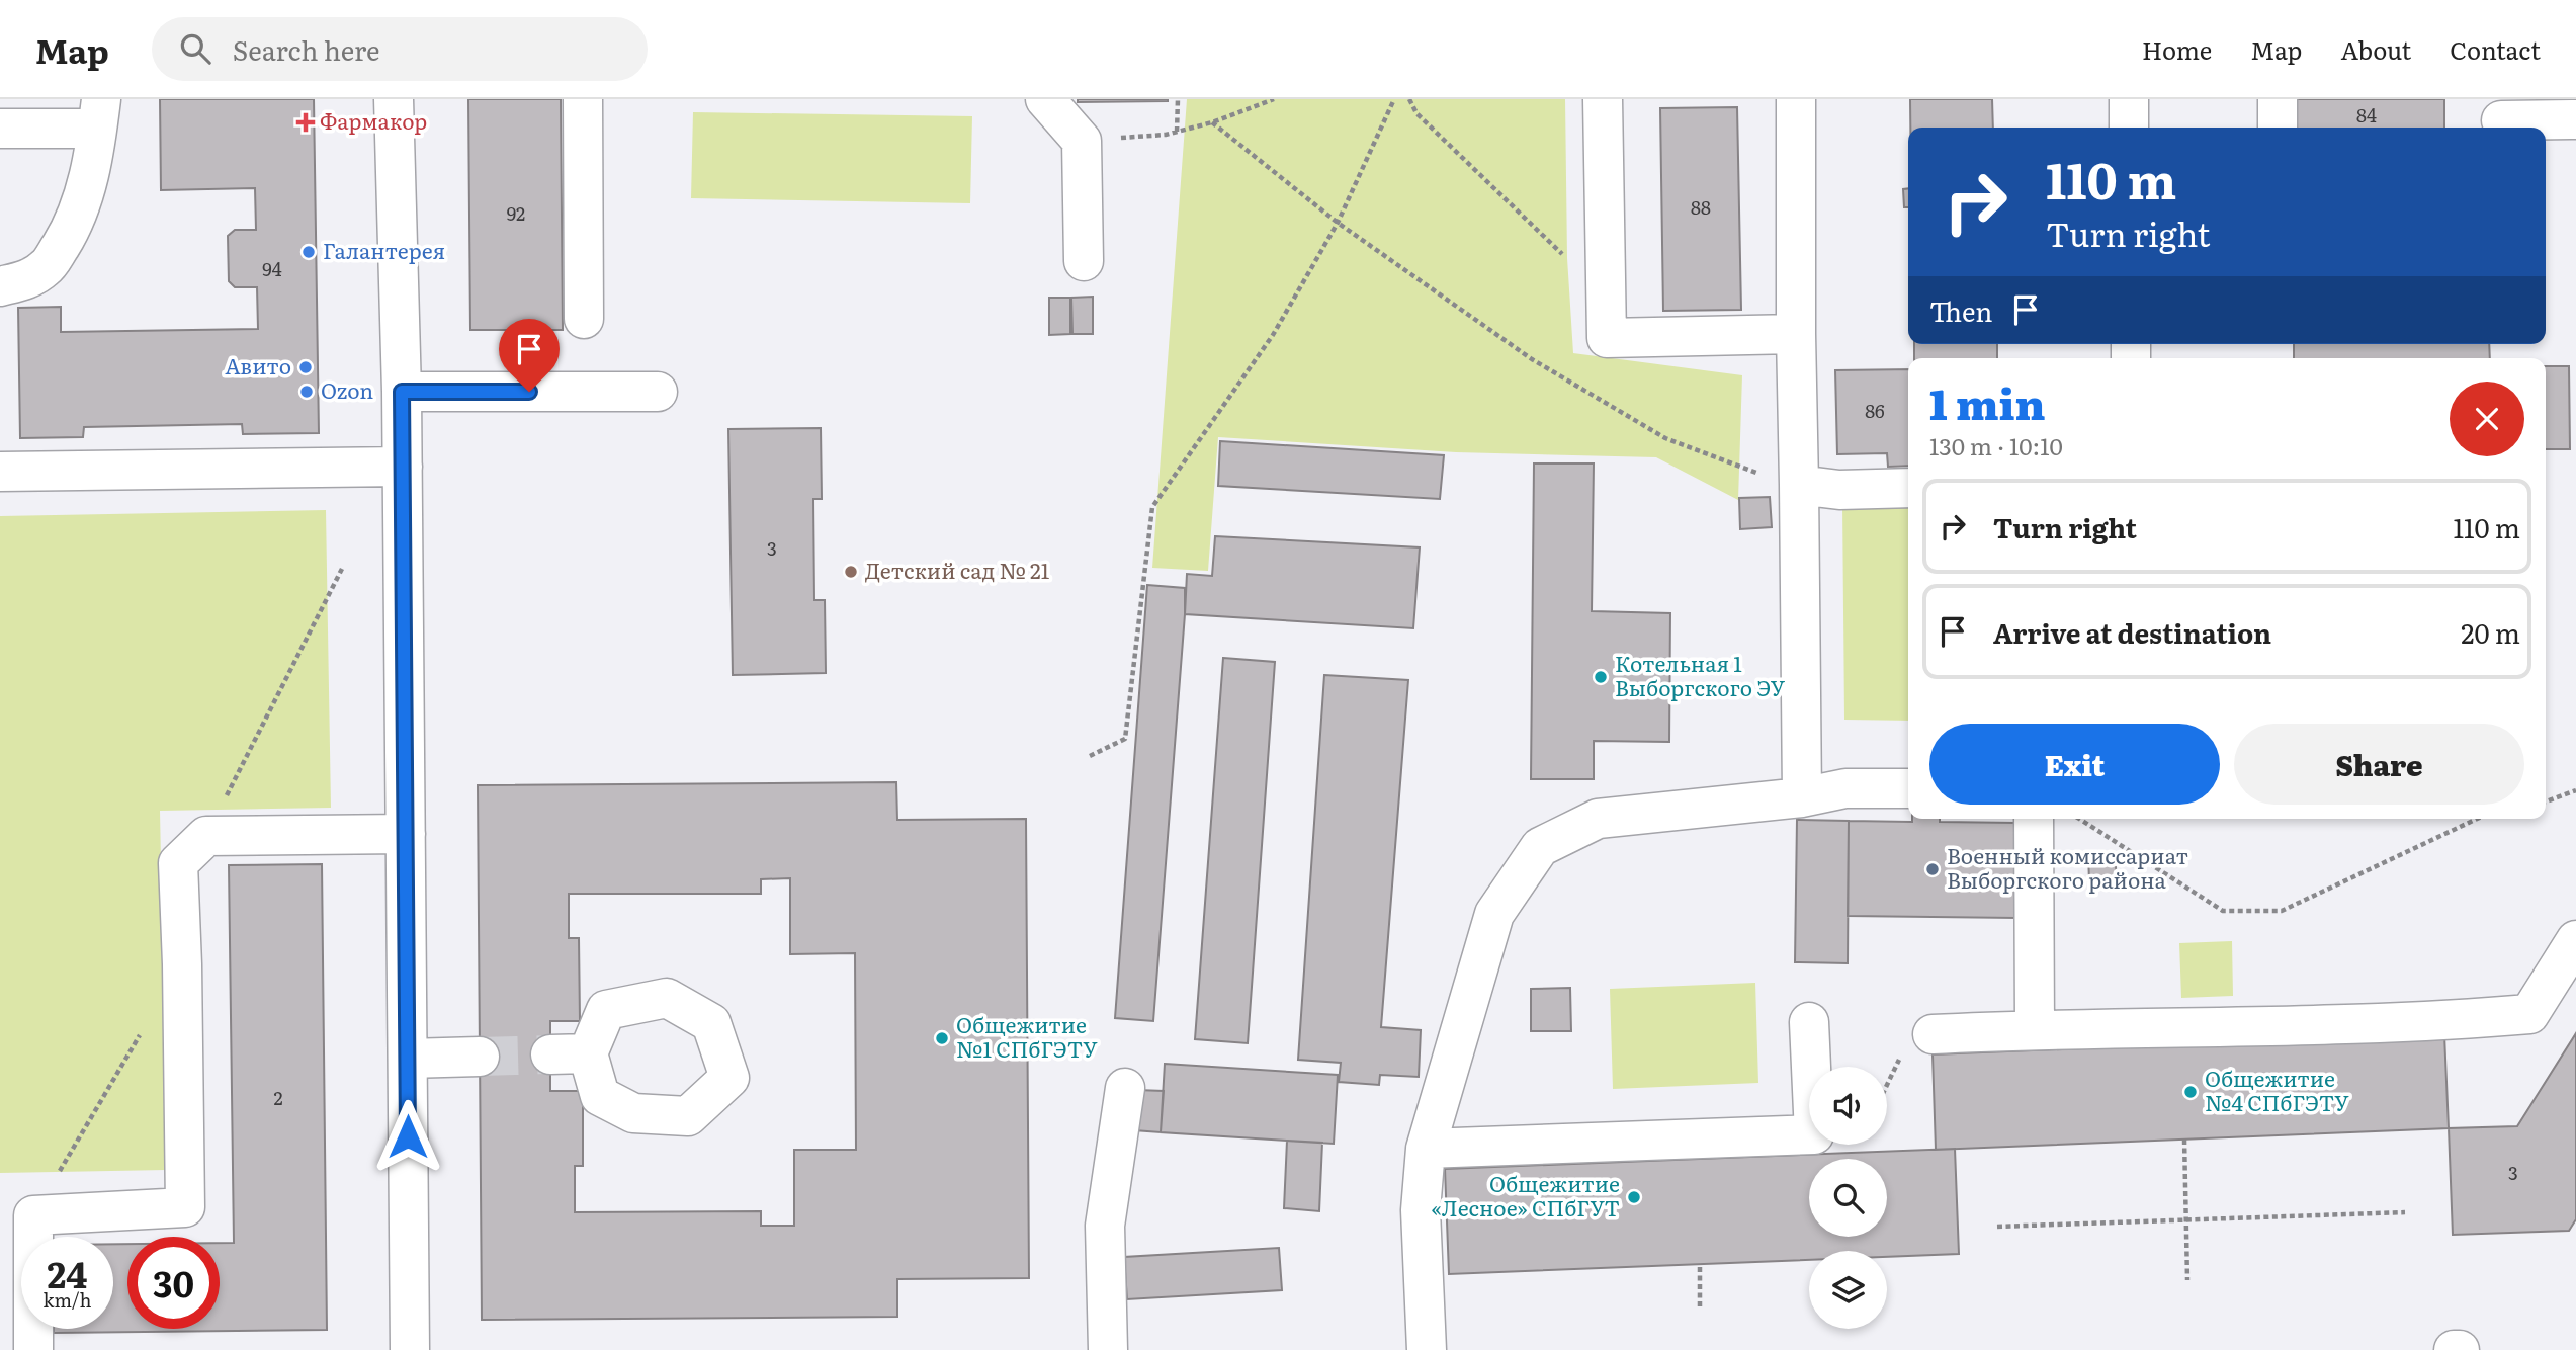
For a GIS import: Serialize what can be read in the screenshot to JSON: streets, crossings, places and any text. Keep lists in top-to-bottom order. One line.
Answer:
{"places":{"health":["Фармакор"],"other":["Галантерея","Авито","Ozon","Детский сад № 21","Котельная 1 Выборгского ЭУ","Военный комиссариат Выборгского района","Общежитие №1 СПбГЭТУ","Общежитие №4 СПбГЭТУ","Общежитие «Лесное» СПбГУТ"]},"house_numbers":["84","88","92","94","86","3","2","3"],"page":{"header":"Map","search":"Search here","nav":["Home","Map","About","Contact"],"turn":["110 m","Turn right"],"then":"Then","heading":["1 min","130 m · 10:10"],"list":[{"name":"Turn right","value":"110 m"},{"name":"Arrive at destination","value":"20 m"}],"buttons":["Exit","Share"],"speed":"24 km/h","limit":"30"}}
